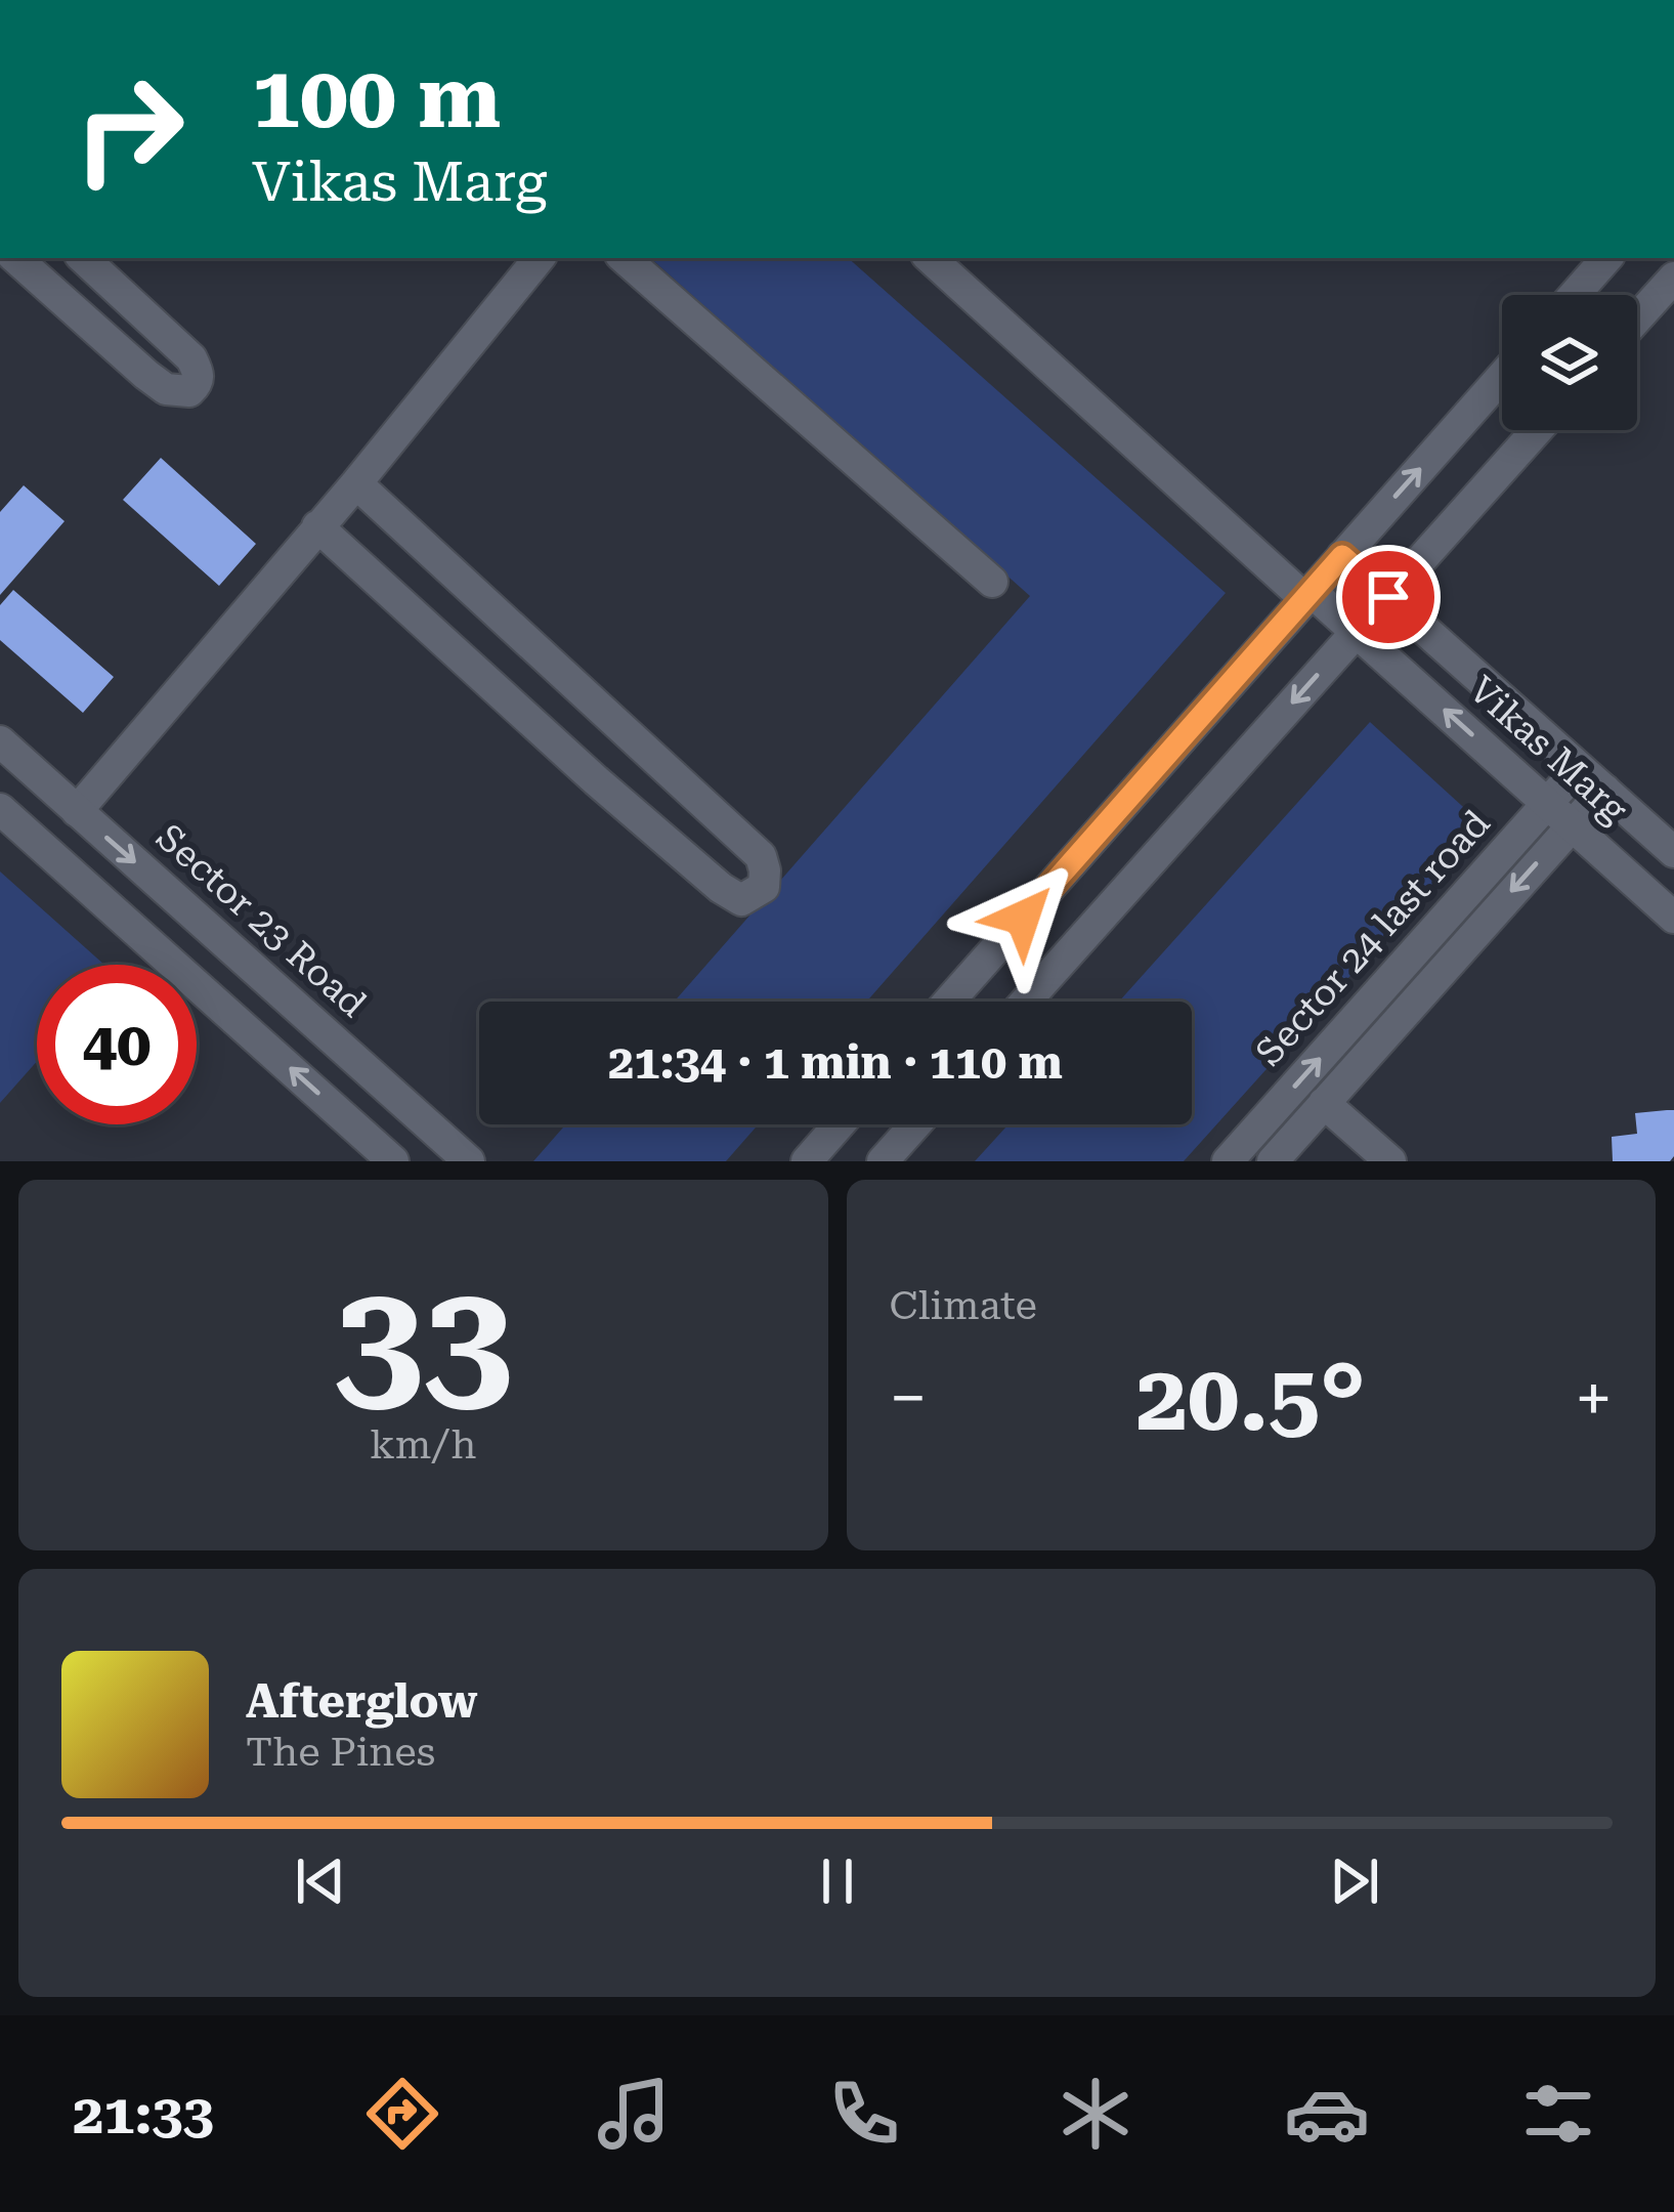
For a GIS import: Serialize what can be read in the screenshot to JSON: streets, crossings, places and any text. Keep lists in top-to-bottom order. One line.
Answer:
{"streets":{"street":["Vikas Marg","Sector 23 Road","Sector 24 last road"]},"crossings":[["Vikas Marg","Sector 24 last road"]],"page":{"turn":["100 m","Vikas Marg"],"limit":"40","trip":"21:34 · 1 min · 110 m","tile":[["33","km/h"],"Climate"],"heat":["−","20.5°","+"],"song":["Afterglow","The Pines"],"tabs":"21:33"}}
